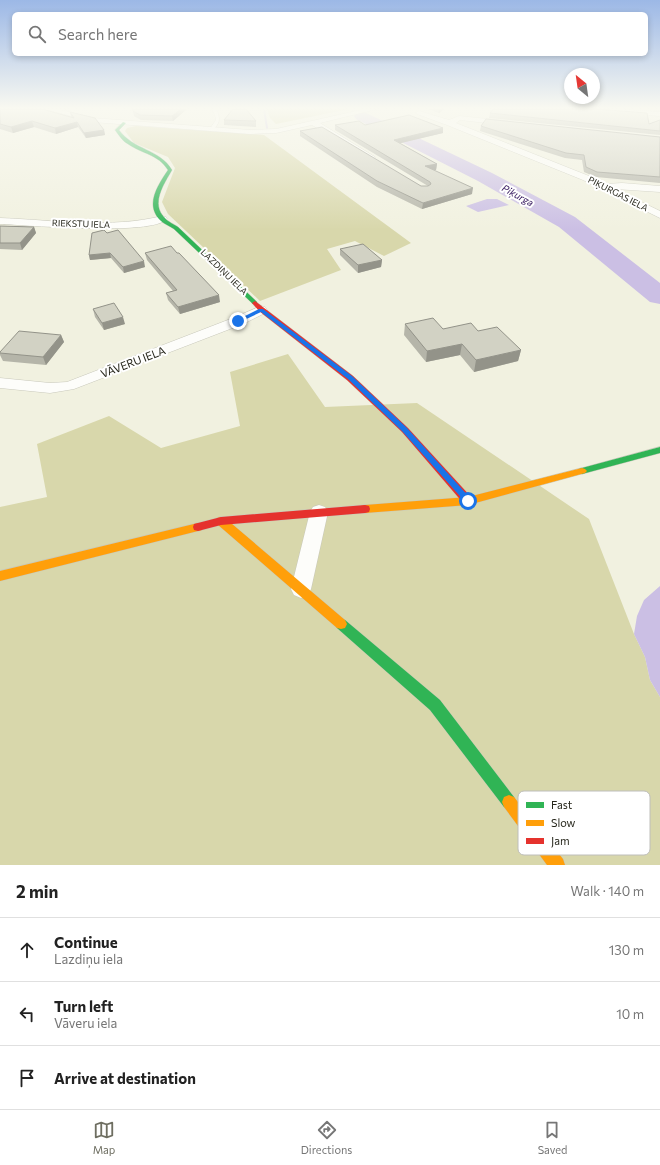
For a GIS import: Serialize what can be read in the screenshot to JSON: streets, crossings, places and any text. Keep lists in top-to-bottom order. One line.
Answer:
{"streets":{"street":["PIĶURGAS IELA","RIEKSTU IELA","LAZDIŅU IELA","VĀVERU IELA"]},"crossings":[["RIEKSTU IELA","LAZDIŅU IELA"],["LAZDIŅU IELA","VĀVERU IELA"]],"water":["Piķurga"],"legend":["Fast","Slow","Jam"],"north":"top left","page":{"search":"Search here","heading":["2 min","Walk · 140 m"],"list":[["Continue","Lazdiņu iela","130 m"],["Turn left","Vāveru iela","10 m"],"Arrive at destination"],"nav":["Map","Directions","Saved"]}}
